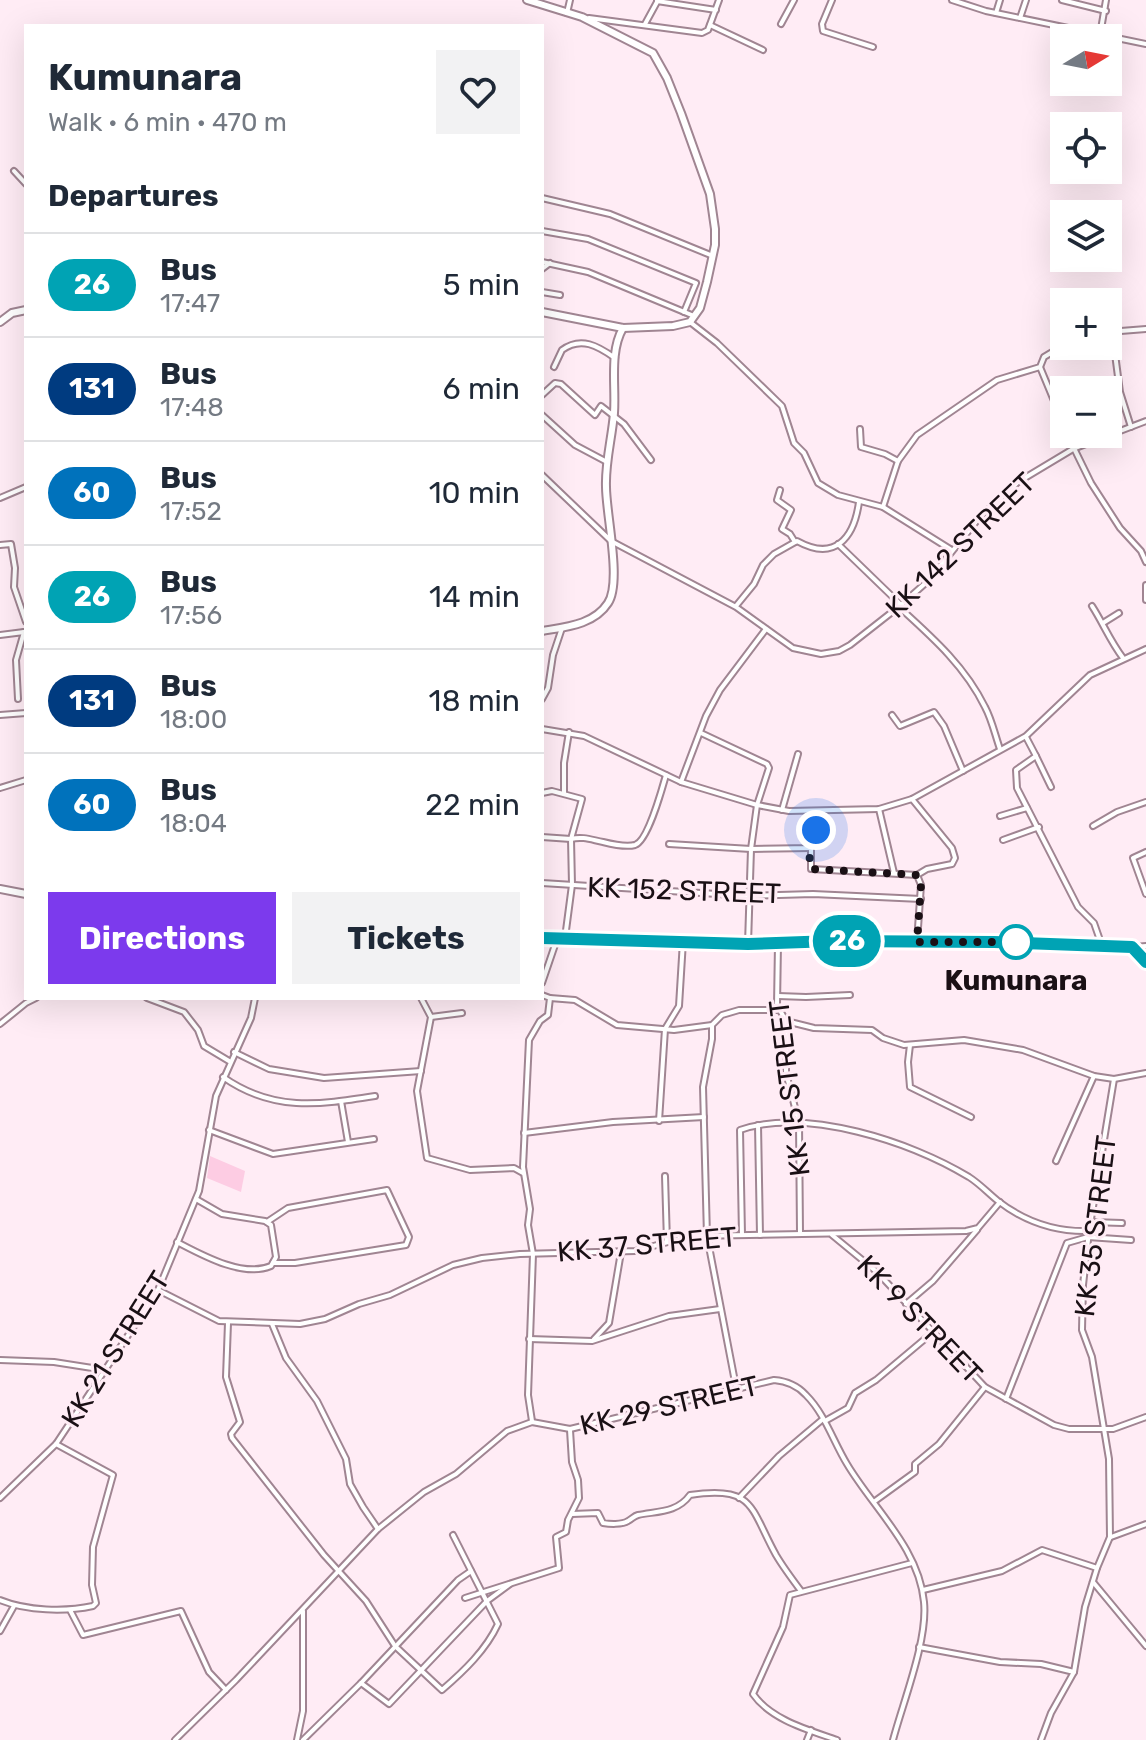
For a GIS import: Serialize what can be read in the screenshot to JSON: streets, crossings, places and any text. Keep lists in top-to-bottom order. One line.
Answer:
{"streets":{"street":["KK 142 STREET","KK 152 STREET","KK 15 STREET","KK 35 STREET","KK 37 STREET","KK 9 STREET","KK 21 STREET","KK 29 STREET"]},"crossings":[["KK 15 STREET","KK 37 STREET"],["KK 35 STREET","KK 9 STREET"],["KK 37 STREET","KK 9 STREET"],["KK 37 STREET","KK 21 STREET"]],"places":["Kumunara"],"lines":["bus line 26"],"north":"right","page":{"on_map":"26","map_buttons":["+","−"],"heading":[["Kumunara","Walk · 6 min · 470 m"],"Departures"],"list":[{"mark":"26","name":"Bus","note":"17:47","value":"5 min"},{"mark":"131","name":"Bus","note":"17:48","value":"6 min"},{"mark":"60","name":"Bus","note":"17:52","value":"10 min"},{"mark":"26","name":"Bus","note":"17:56","value":"14 min"},{"mark":"131","name":"Bus","note":"18:00","value":"18 min"},{"mark":"60","name":"Bus","note":"18:04","value":"22 min"}],"buttons":["Directions","Tickets"]}}
